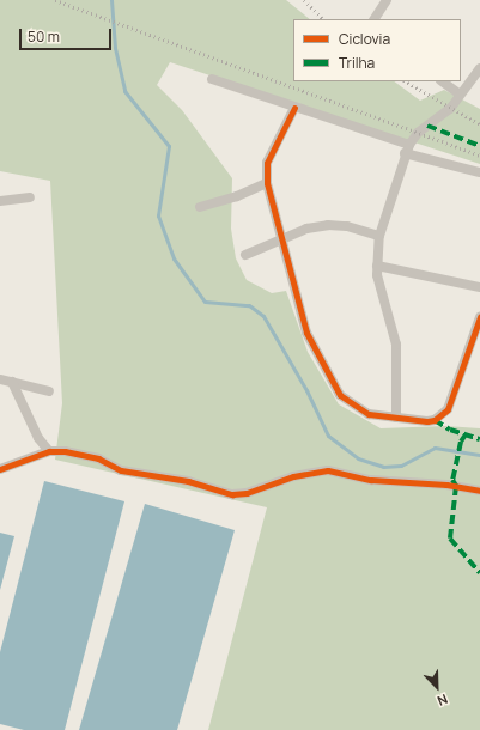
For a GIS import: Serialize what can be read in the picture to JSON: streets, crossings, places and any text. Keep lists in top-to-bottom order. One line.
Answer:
{"legend":["Ciclovia","Trilha"],"scale_bar":"50 m","north":"bottom right"}
